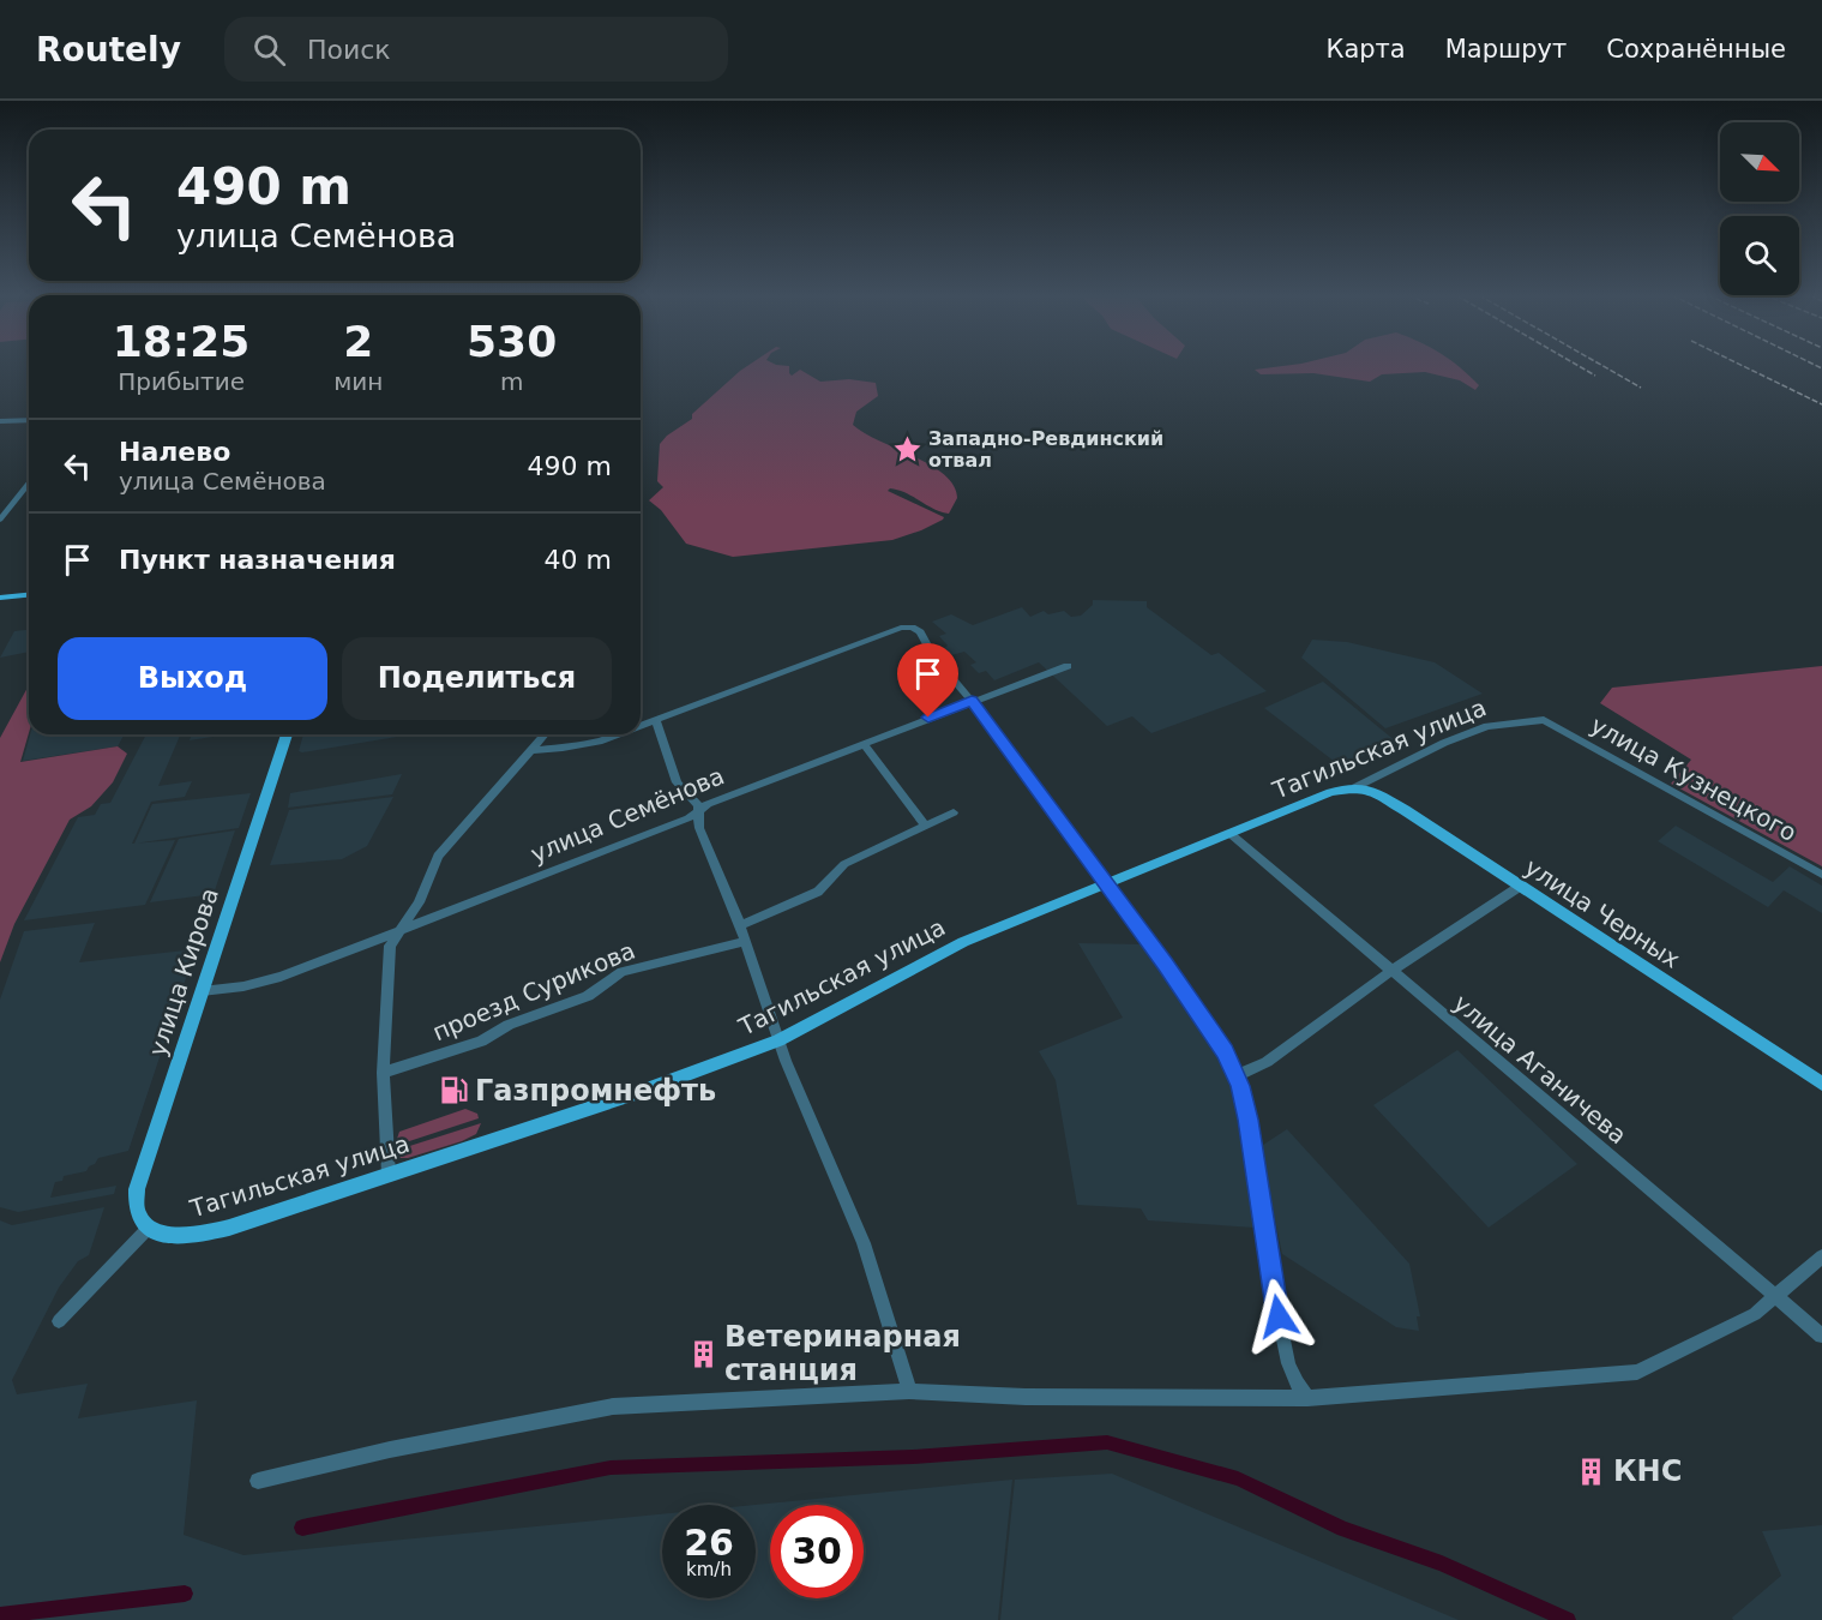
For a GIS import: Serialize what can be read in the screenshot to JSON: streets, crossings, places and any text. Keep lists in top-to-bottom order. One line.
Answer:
{"streets":{"main road":["Тагильская улица","улица Черных","улица Кирова"],"street":["улица Кузнецкого","улица Семёнова","проезд Сурикова","улица Аганичева"]},"crossings":[["Тагильская улица","улица Кузнецкого"],["Тагильская улица","улица Черных"],["Тагильская улица","улица Кирова"],["Тагильская улица","улица Аганичева"],["улица Семёнова","улица Кирова"]],"places":{"place":["Западно-Ревдинский отвал"],"fuel station":["Газпромнефть"],"building":["Ветеринарная станция","КНС"]},"north":"bottom right","page":{"header":"Routely","search":"Поиск","nav":["Карта","Маршрут","Сохранённые"],"turn":["490 m","улица Семёнова"],"eta":["18:25","Прибытие","2","мин","530","m"],"list":[{"name":"Налево","note":"улица Семёнова","value":"490 m"},{"name":"Пункт назначения","value":"40 m"}],"buttons":["Выход","Поделиться"],"speed":"26 km/h","limit":"30"}}
